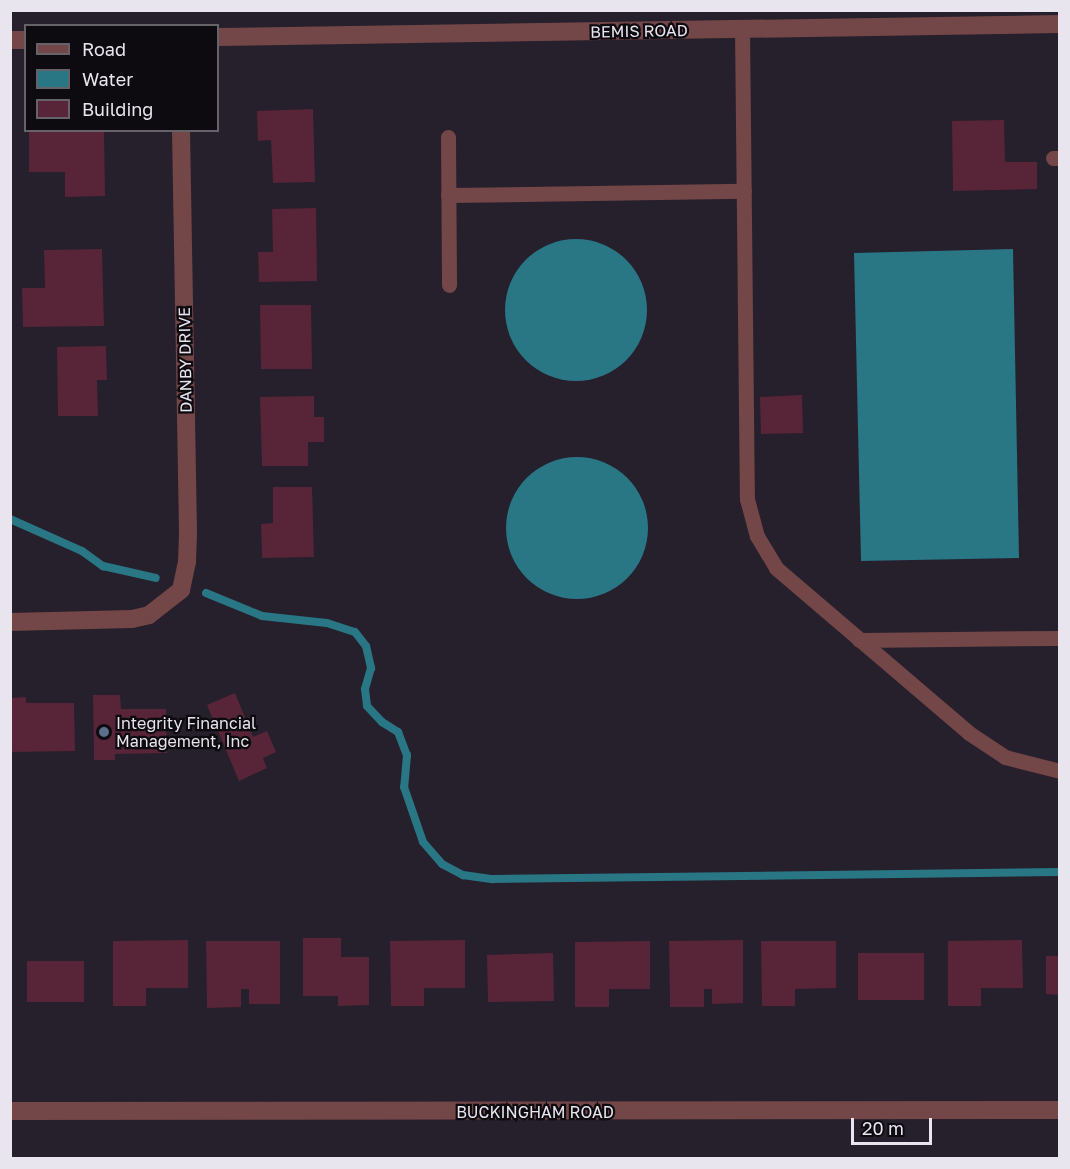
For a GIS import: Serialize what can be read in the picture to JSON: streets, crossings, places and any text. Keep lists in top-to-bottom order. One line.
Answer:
{"streets":{"street":["BEMIS ROAD","DANBY DRIVE","BUCKINGHAM ROAD"]},"places":["Integrity Financial Management, Inc"],"legend":["Road","Water","Building"],"scale_bar":"20 m"}
